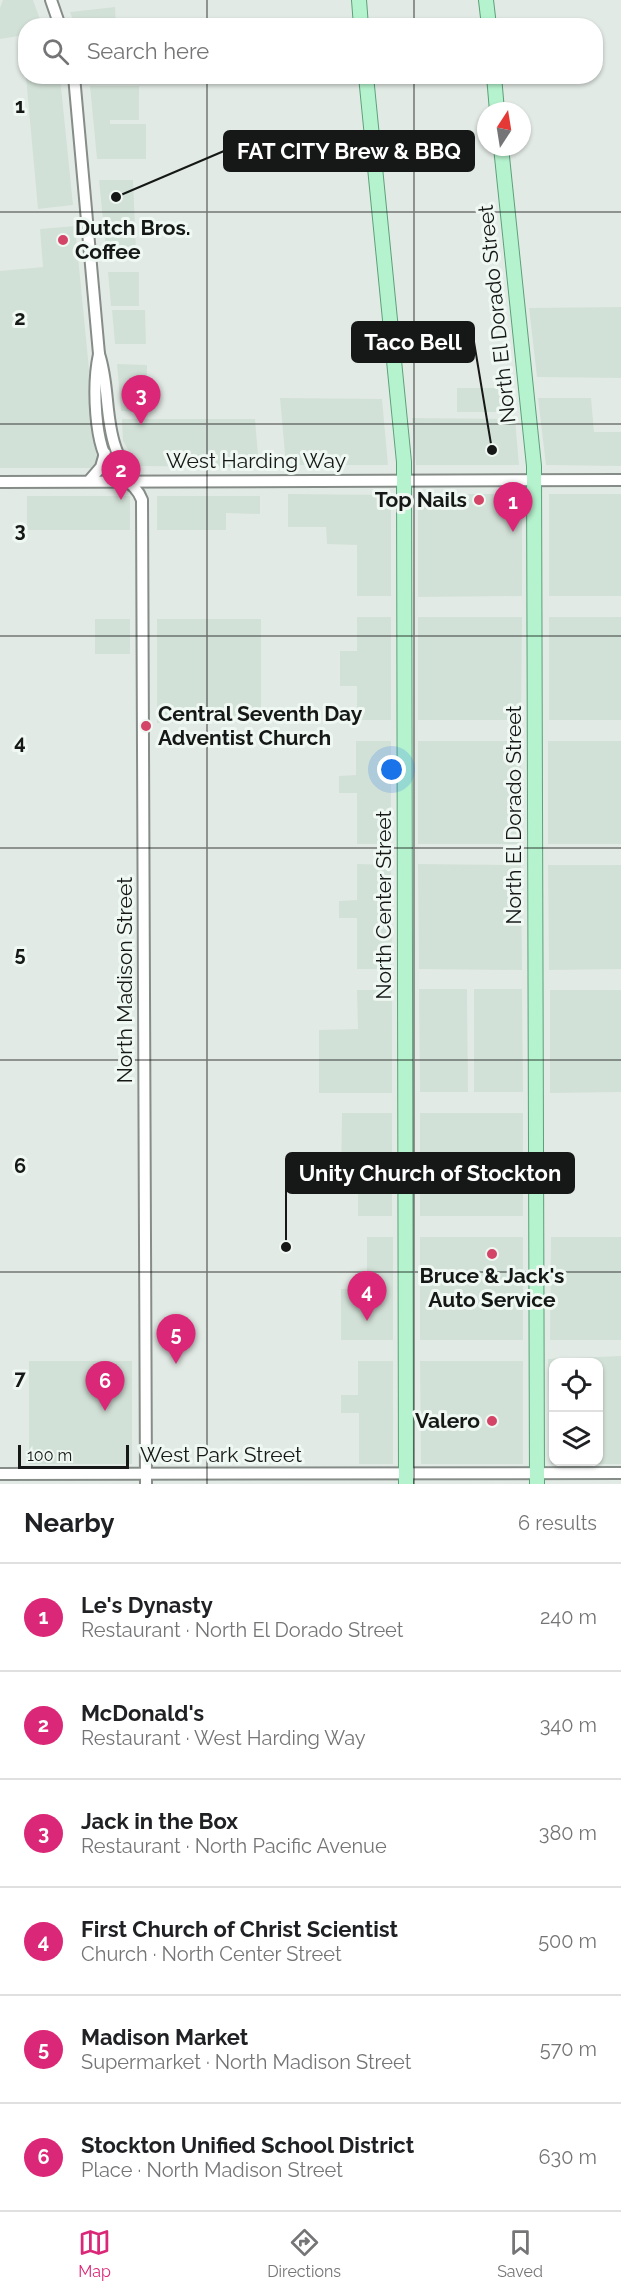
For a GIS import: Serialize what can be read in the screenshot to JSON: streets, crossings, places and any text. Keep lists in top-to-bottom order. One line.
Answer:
{"streets":{"main road":["North El Dorado Street","North Center Street"],"street":["West Harding Way","North Madison Street","West Park Street"]},"crossings":[["North El Dorado Street","West Harding Way"],["North El Dorado Street","West Park Street"],["West Harding Way","North Center Street"],["West Harding Way","North Madison Street"],["North Center Street","West Park Street"],["North Madison Street","West Park Street"]],"places":["FAT CITY Brew & BBQ","Dutch Bros. Coffee","Taco Bell","Top Nails","Central Seventh Day Adventist Church","Unity Church of Stockton","Bruce & Jack's Auto Service","Valero"],"scale_bar":"100 m","north":"top","page":{"search":"Search here","pins":["3","2","1","4","5","6"],"scale":"100 m","heading":["Nearby","6 results"],"list":[{"mark":"1","name":"Le's Dynasty","note":"Restaurant · North El Dorado Street","value":"240 m"},{"mark":"2","name":"McDonald's","note":"Restaurant · West Harding Way","value":"340 m"},{"mark":"3","name":"Jack in the Box","note":"Restaurant · North Pacific Avenue","value":"380 m"},{"mark":"4","name":"First Church of Christ Scientist","note":"Church · North Center Street","value":"500 m"},{"mark":"5","name":"Madison Market","note":"Supermarket · North Madison Street","value":"570 m"},{"mark":"6","name":"Stockton Unified School District","note":"Place · North Madison Street","value":"630 m"}],"nav":["Map","Directions","Saved"]},"grid":{"rows":["1","2","3","4","5","6","7"]}}
